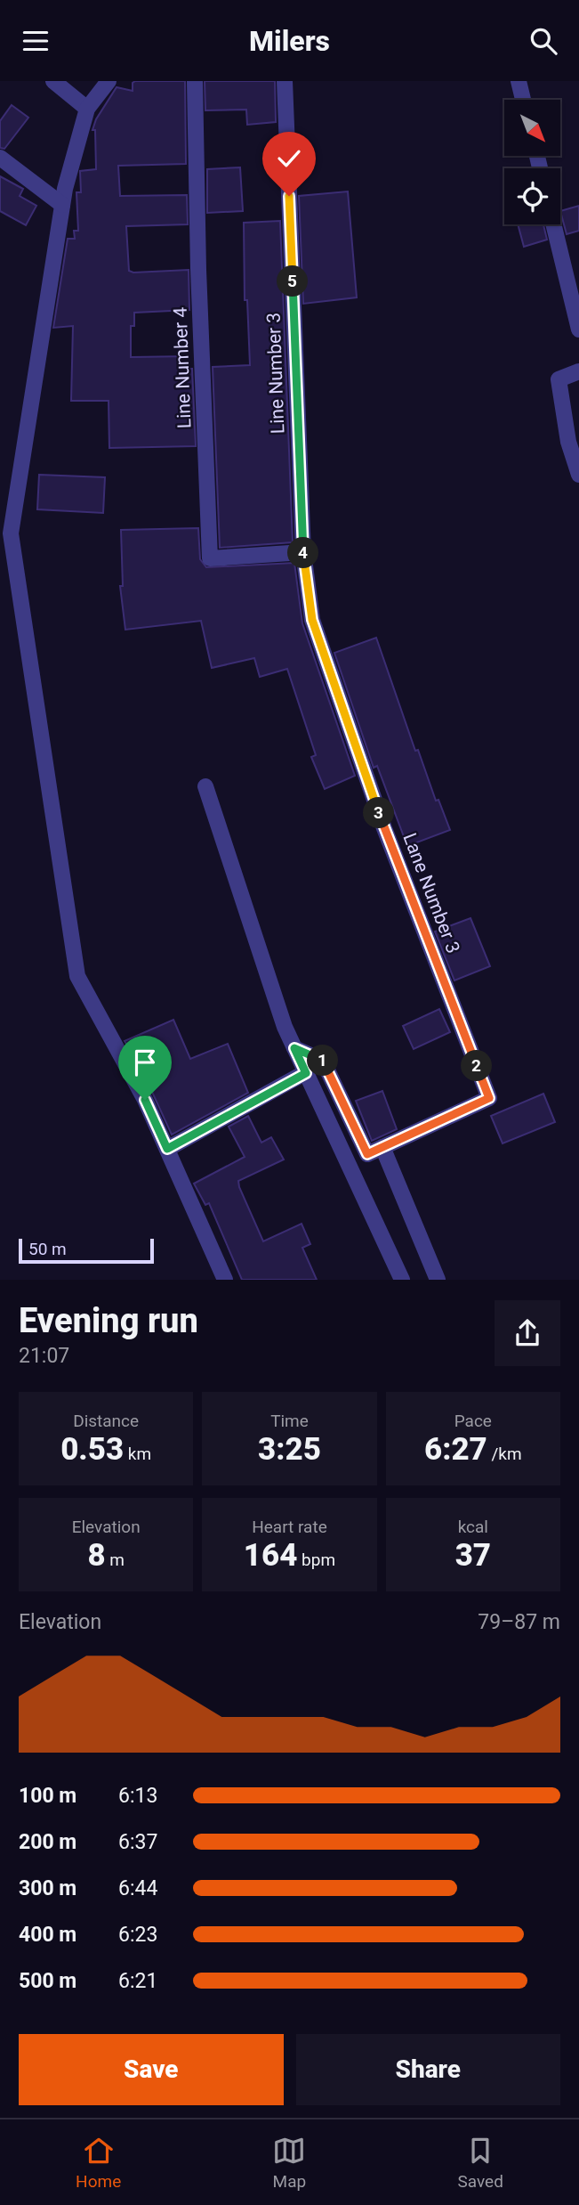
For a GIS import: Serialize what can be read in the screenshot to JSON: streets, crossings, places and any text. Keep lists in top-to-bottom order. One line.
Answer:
{"streets":{"street":["Line Number 4","Line Number 3","Lane Number 3"]},"crossings":[["Line Number 4","Line Number 3"],["Line Number 4","Lane Number 3"],["Line Number 3","Lane Number 3"]],"scale_bar":"50 m","north":"bottom right","page":{"header":"Milers","pins":["5","4","3","1","2"],"scale":"50 m","heading":["Evening run","21:07"],"stats":[["Distance","0.53 km"],["Time","3:25"],["Pace","6:27 /km"],["Elevation","8 m"],["Heart rate","164 bpm"],["kcal","37"]],"chart":["Elevation","79–87 m"],"list":[{"name":"100 m","note":"6:13"},{"name":"200 m","note":"6:37"},{"name":"300 m","note":"6:44"},{"name":"400 m","note":"6:23"},{"name":"500 m","note":"6:21"}],"buttons":["Save","Share"],"tabs":["Home","Map","Saved"]}}
